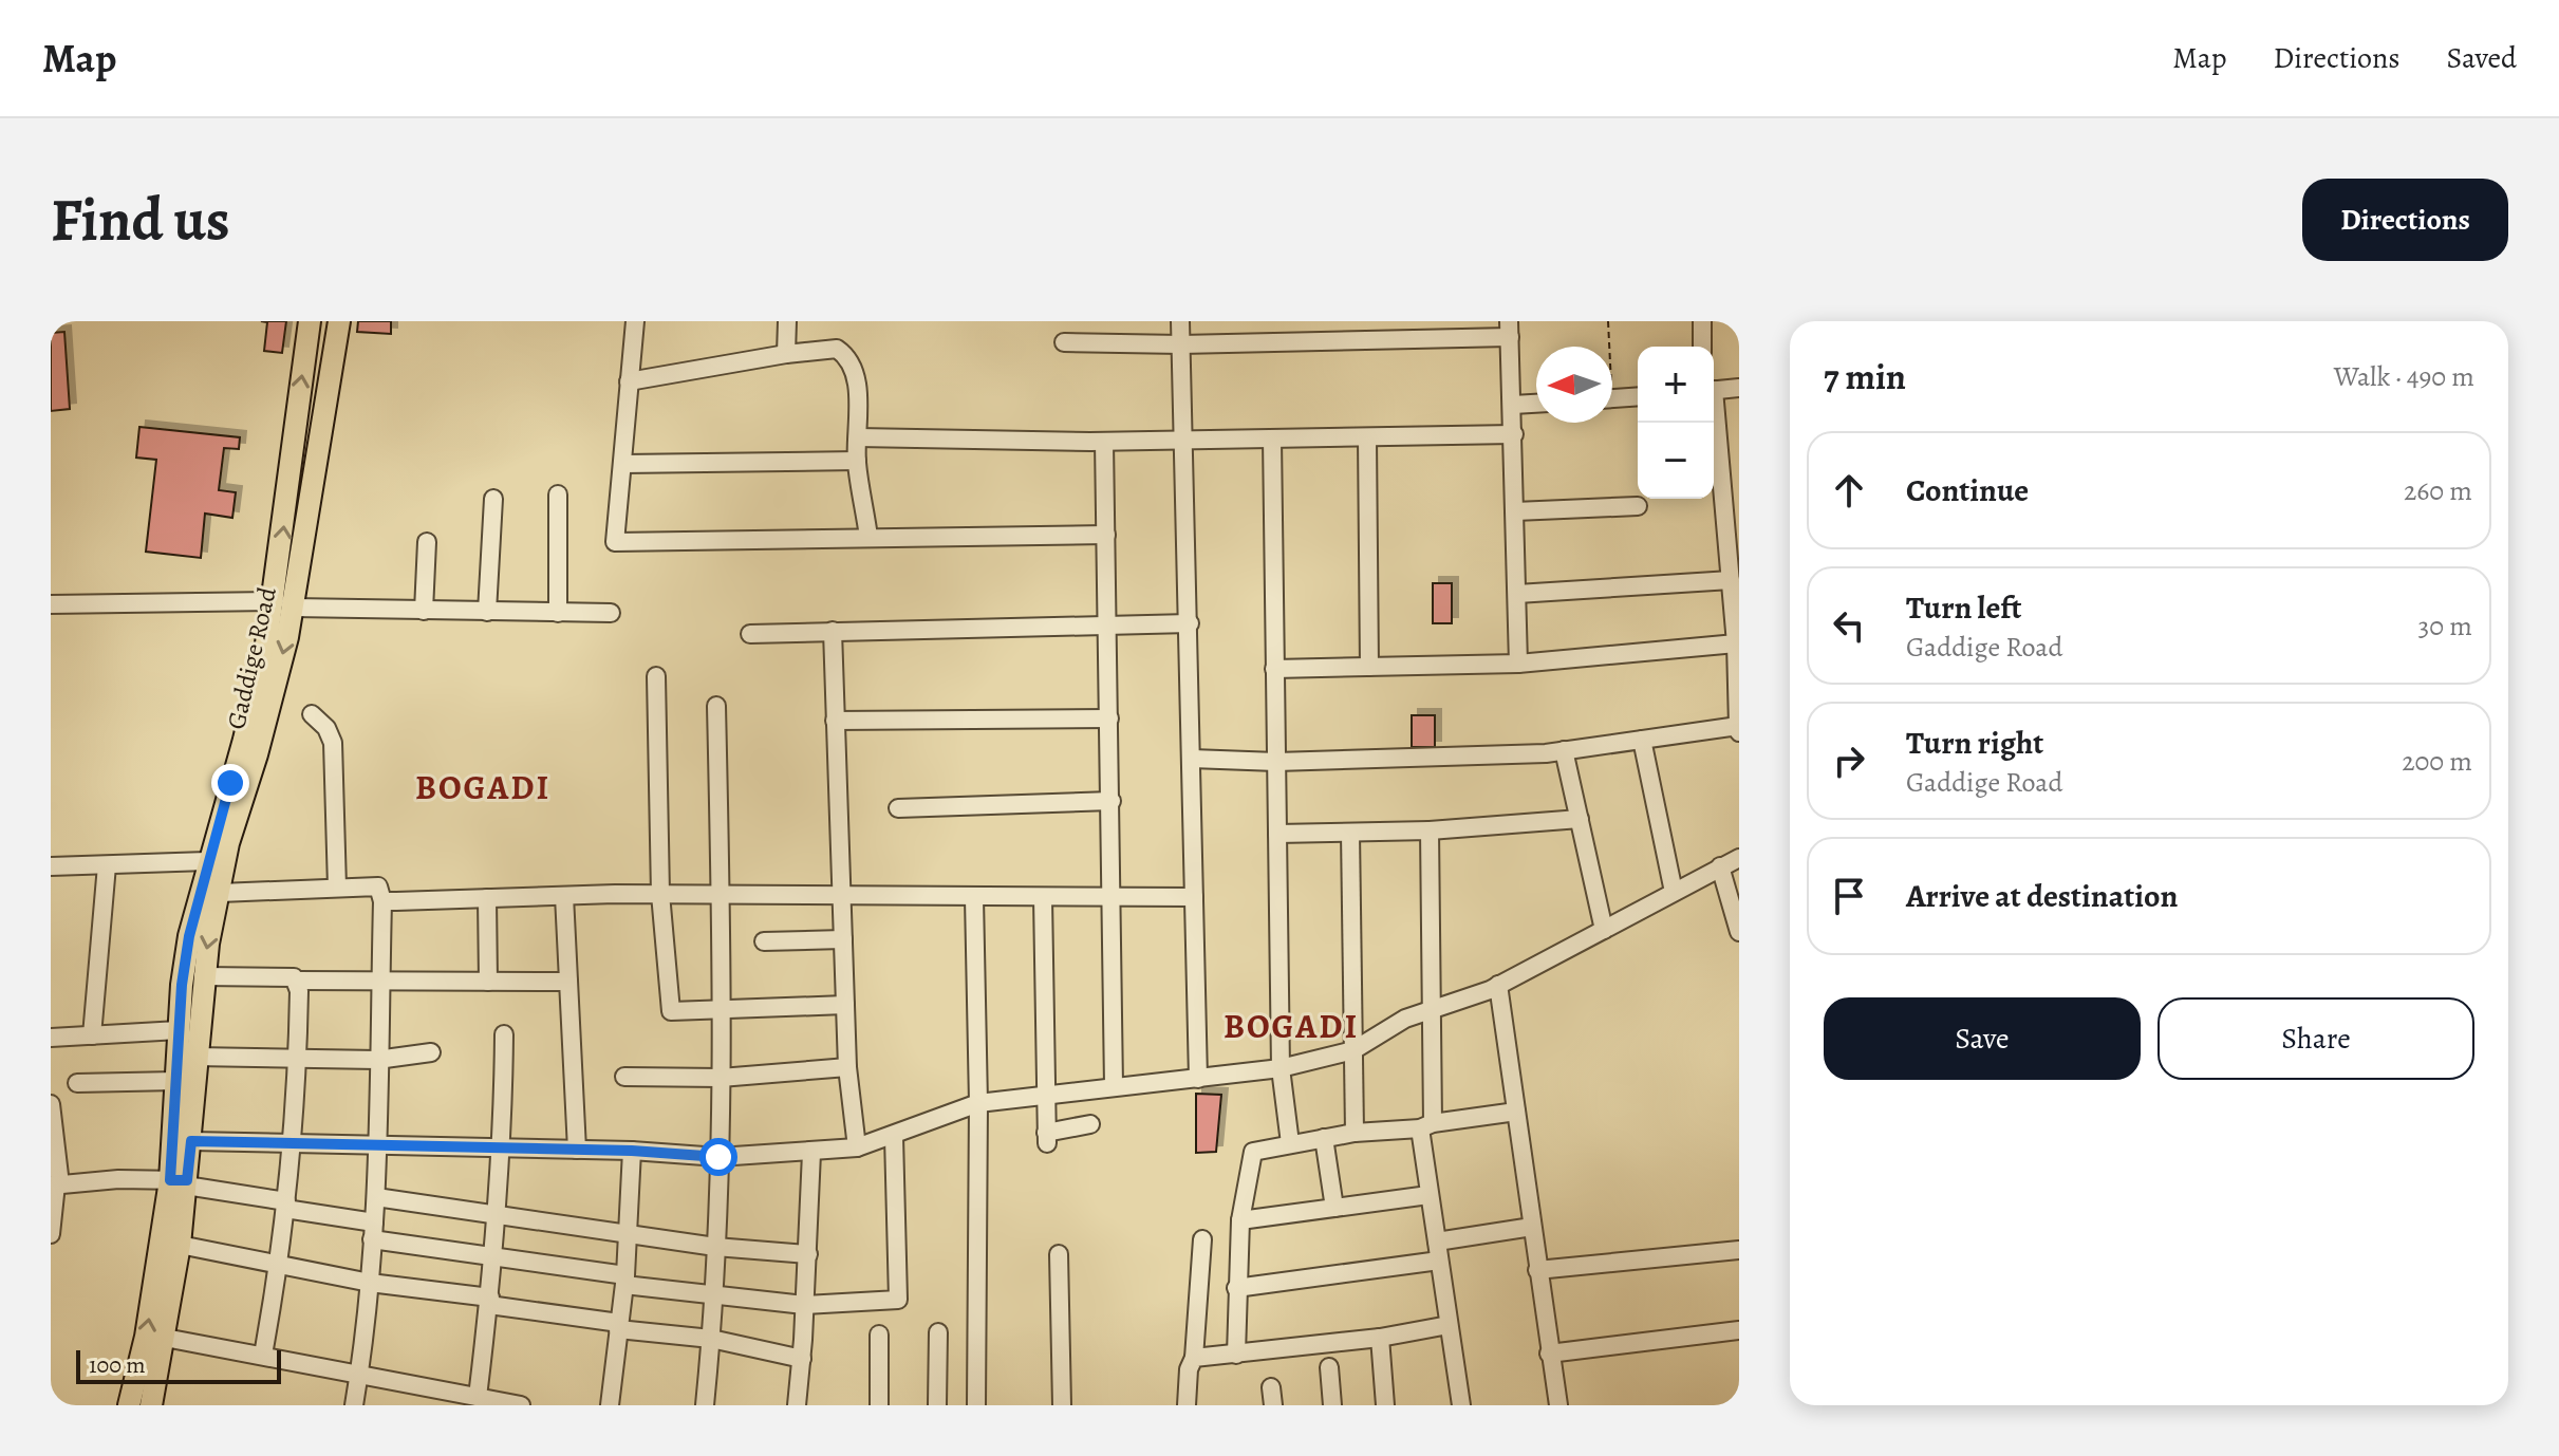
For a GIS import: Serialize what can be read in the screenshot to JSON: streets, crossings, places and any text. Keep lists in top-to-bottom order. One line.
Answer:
{"streets":{"main road":["Gaddige Road"]},"districts":["BOGADI","BOGADI"],"scale_bar":"100 m","north":"left","page":{"header":"Map","nav":["Map","Directions","Saved"],"buttons":["Directions",["Save","Share"]],"title":"Find us","heading":["7 min","Walk · 490 m"],"map_buttons":["+","−"],"list":[["Continue","260 m"],["Turn left","Gaddige Road","30 m"],["Turn right","Gaddige Road","200 m"],"Arrive at destination"],"scale":"100 m"}}
